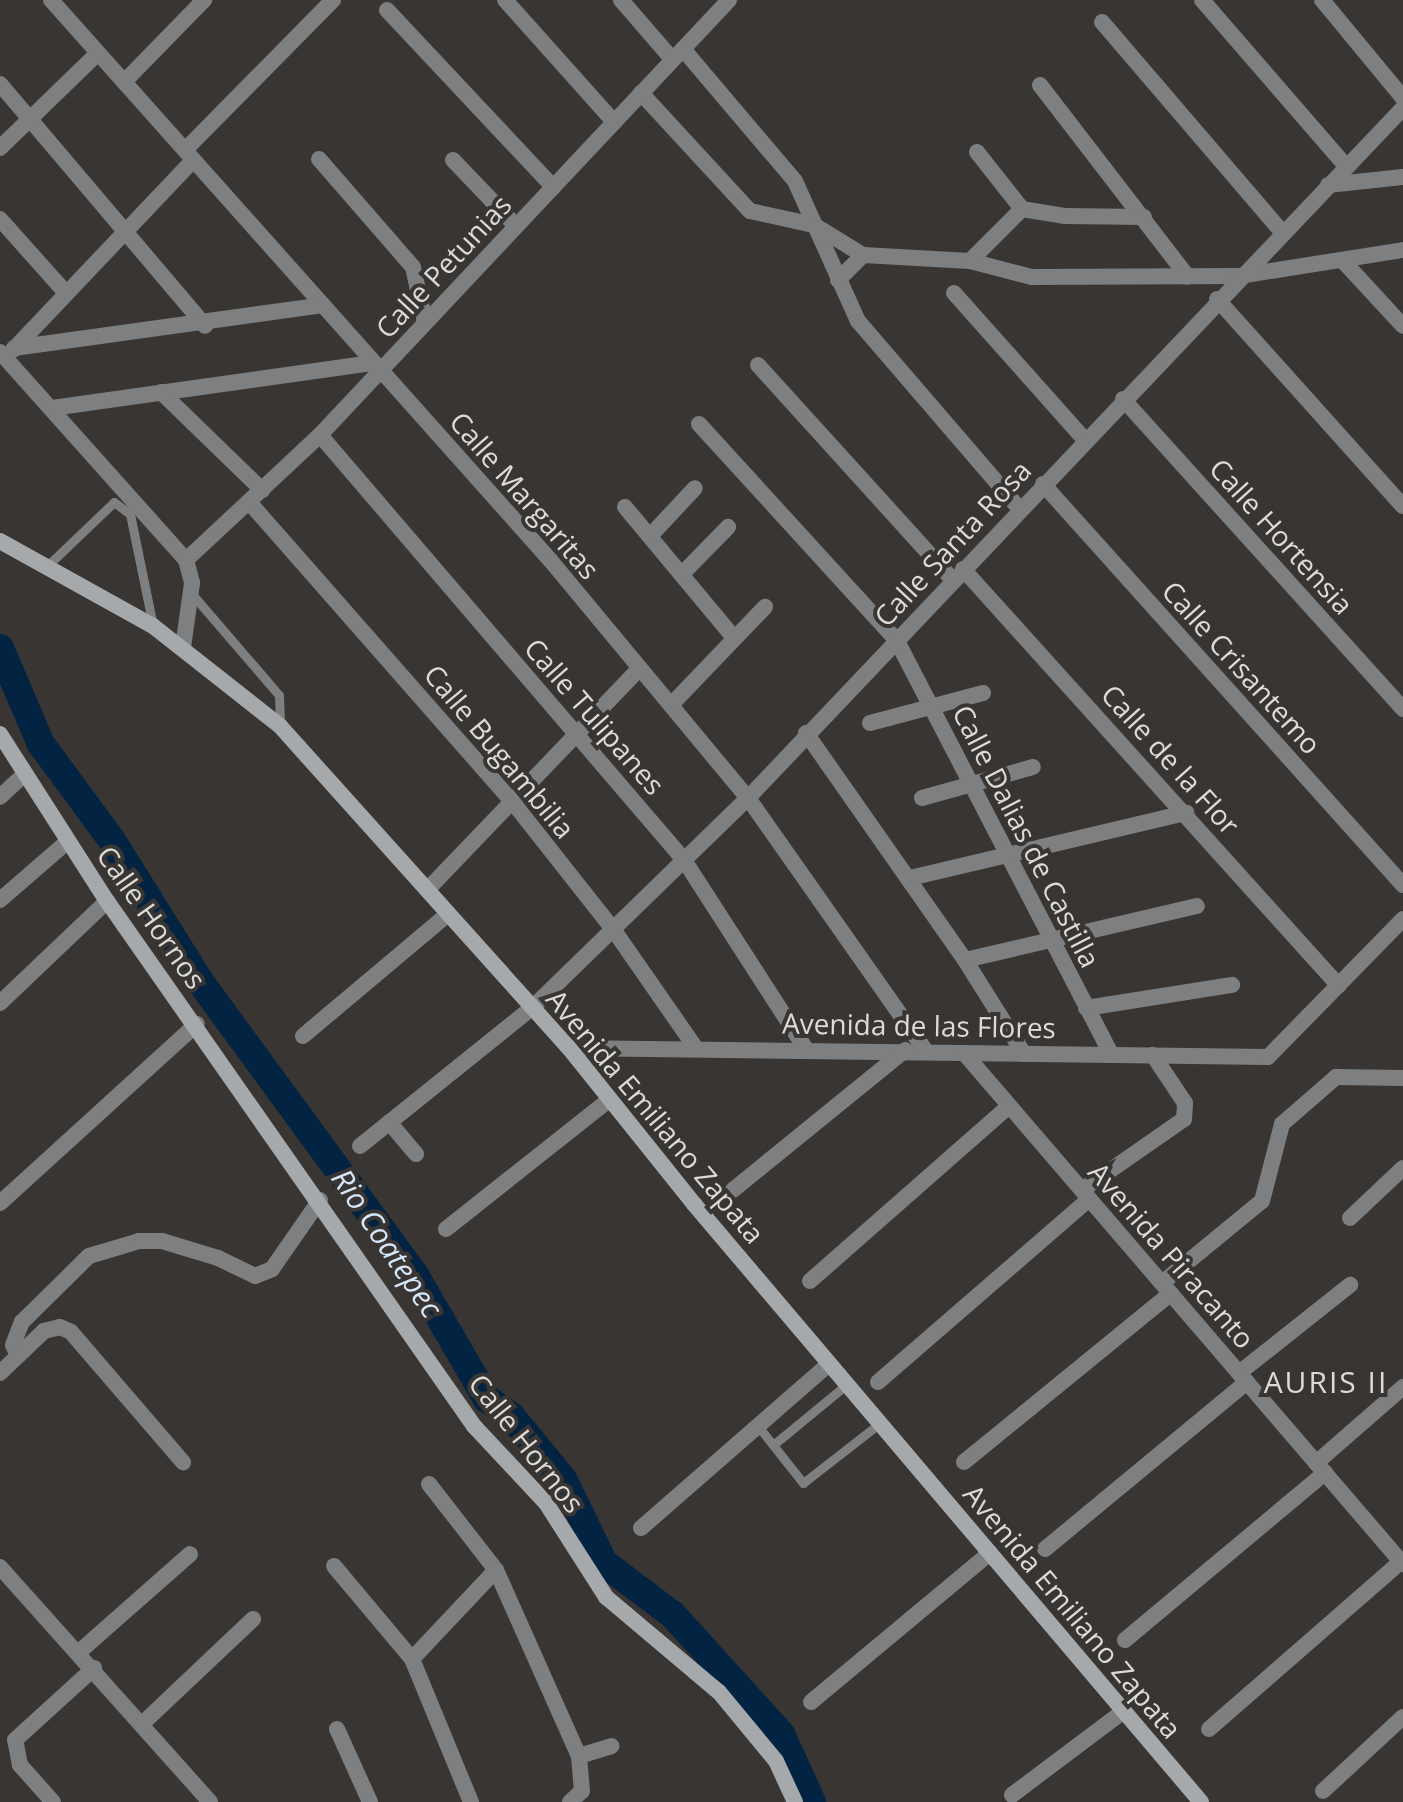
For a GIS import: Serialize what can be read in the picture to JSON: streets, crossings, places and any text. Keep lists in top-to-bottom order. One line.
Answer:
{"streets":{"main road":["Calle Hornos","Avenida Emiliano Zapata"],"street":["Calle Petunias","Calle Margaritas","Calle Hortensia","Calle Santa Rosa","Calle Crisantemo","Calle Tulipanes","Calle Bugambilia","Calle de la Flor","Calle Dalias de Castilla","Avenida de las Flores","Avenida Piracanto"]},"crossings":[["Calle Petunias","Calle Margaritas"],["Calle Petunias","Calle Tulipanes"],["Calle Petunias","Calle Bugambilia"],["Calle Margaritas","Calle Santa Rosa"],["Calle Margaritas","Avenida de las Flores"],["Calle Hortensia","Calle Santa Rosa"],["Calle Santa Rosa","Calle Crisantemo"],["Calle Santa Rosa","Calle Tulipanes"],["Calle Santa Rosa","Calle Bugambilia"],["Calle Santa Rosa","Calle de la Flor"],["Calle Santa Rosa","Calle Dalias de Castilla"],["Calle Santa Rosa","Avenida Emiliano Zapata"],["Calle Tulipanes","Avenida de las Flores"],["Calle Bugambilia","Avenida de las Flores"],["Calle de la Flor","Avenida de las Flores"],["Calle Dalias de Castilla","Avenida de las Flores"],["Avenida de las Flores","Avenida Emiliano Zapata"],["Avenida de las Flores","Avenida Piracanto"]],"districts":["AURIS II"],"water":["Rio Coatepec"]}
